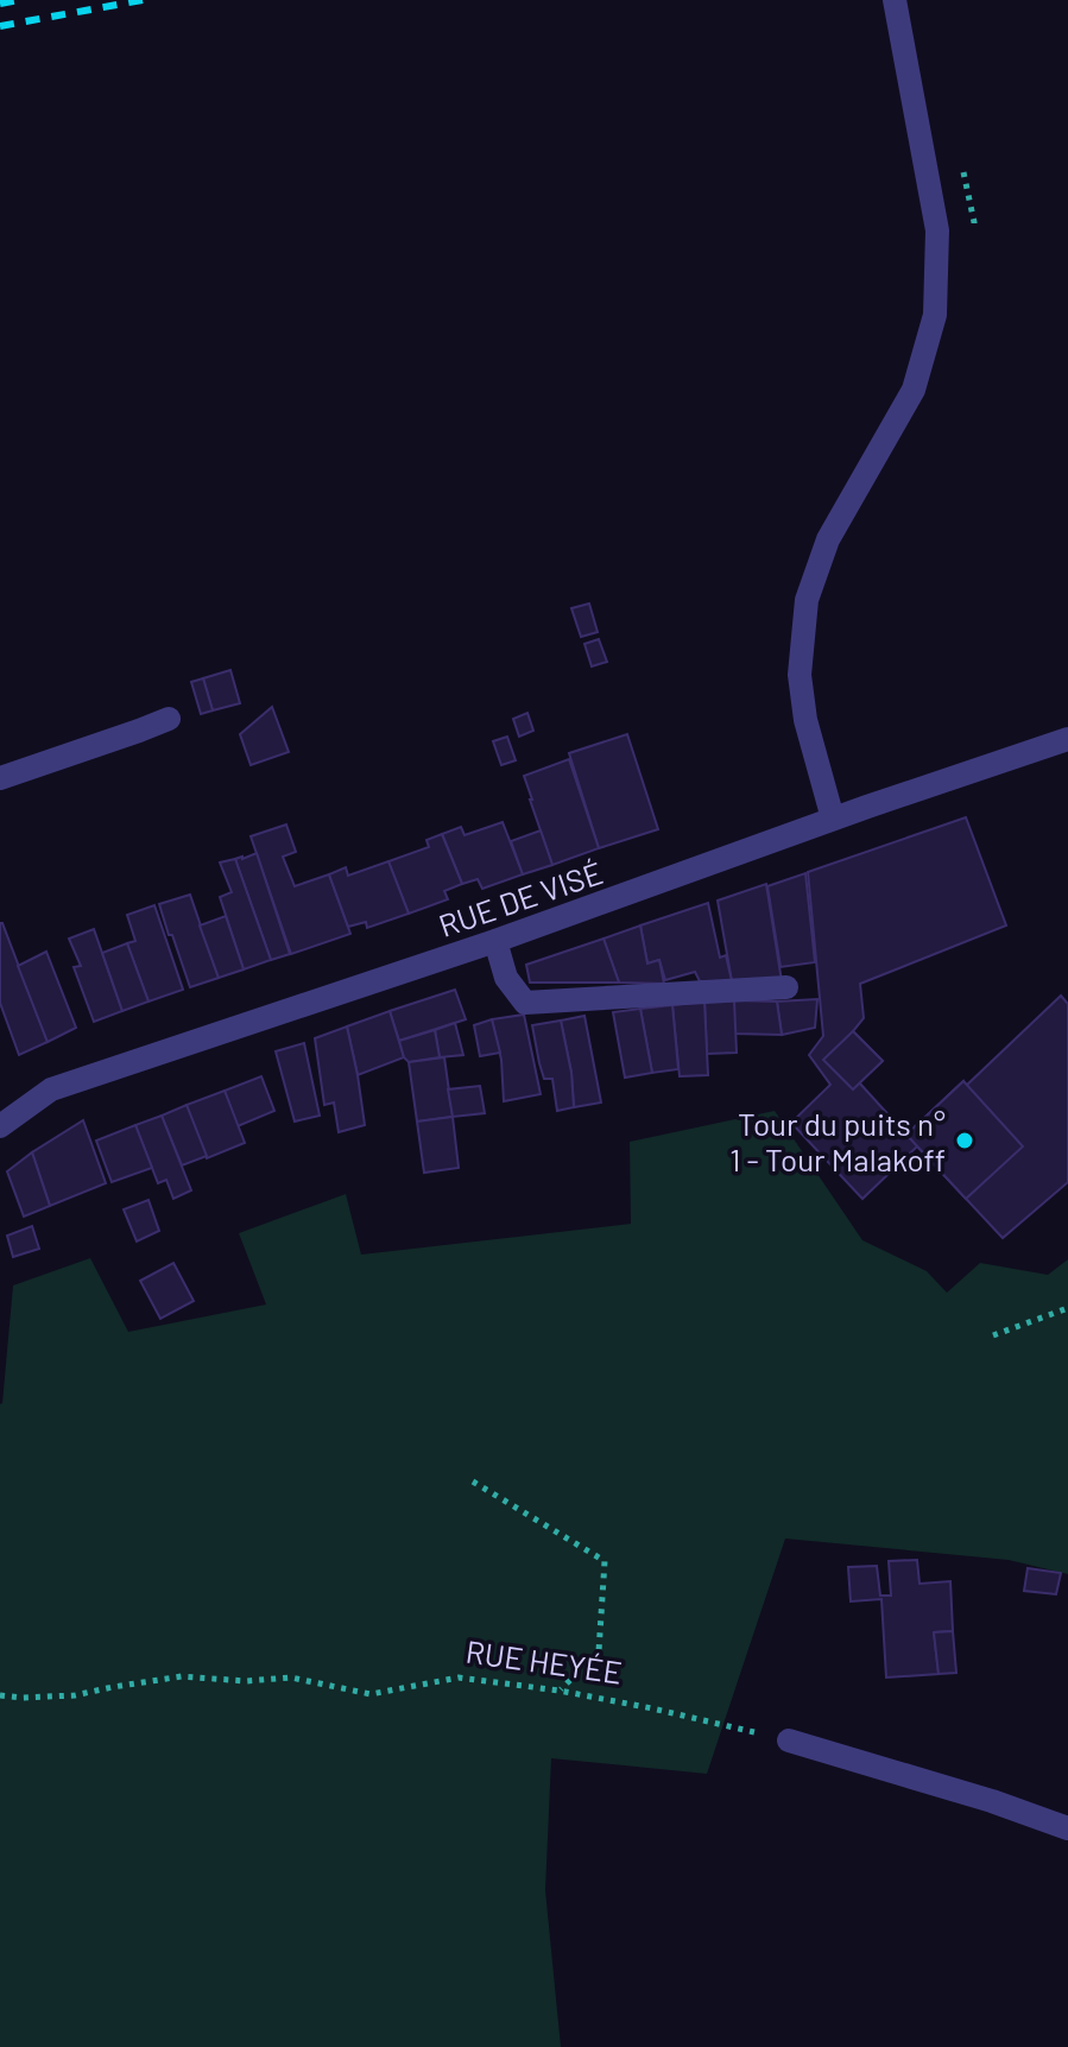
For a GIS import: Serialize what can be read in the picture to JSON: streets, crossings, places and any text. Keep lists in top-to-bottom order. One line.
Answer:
{"streets":{"street":["RUE DE VISÉ"],"path":["RUE HEYÉE"]},"places":["Tour du puits n° 1 - Tour Malakoff"]}
